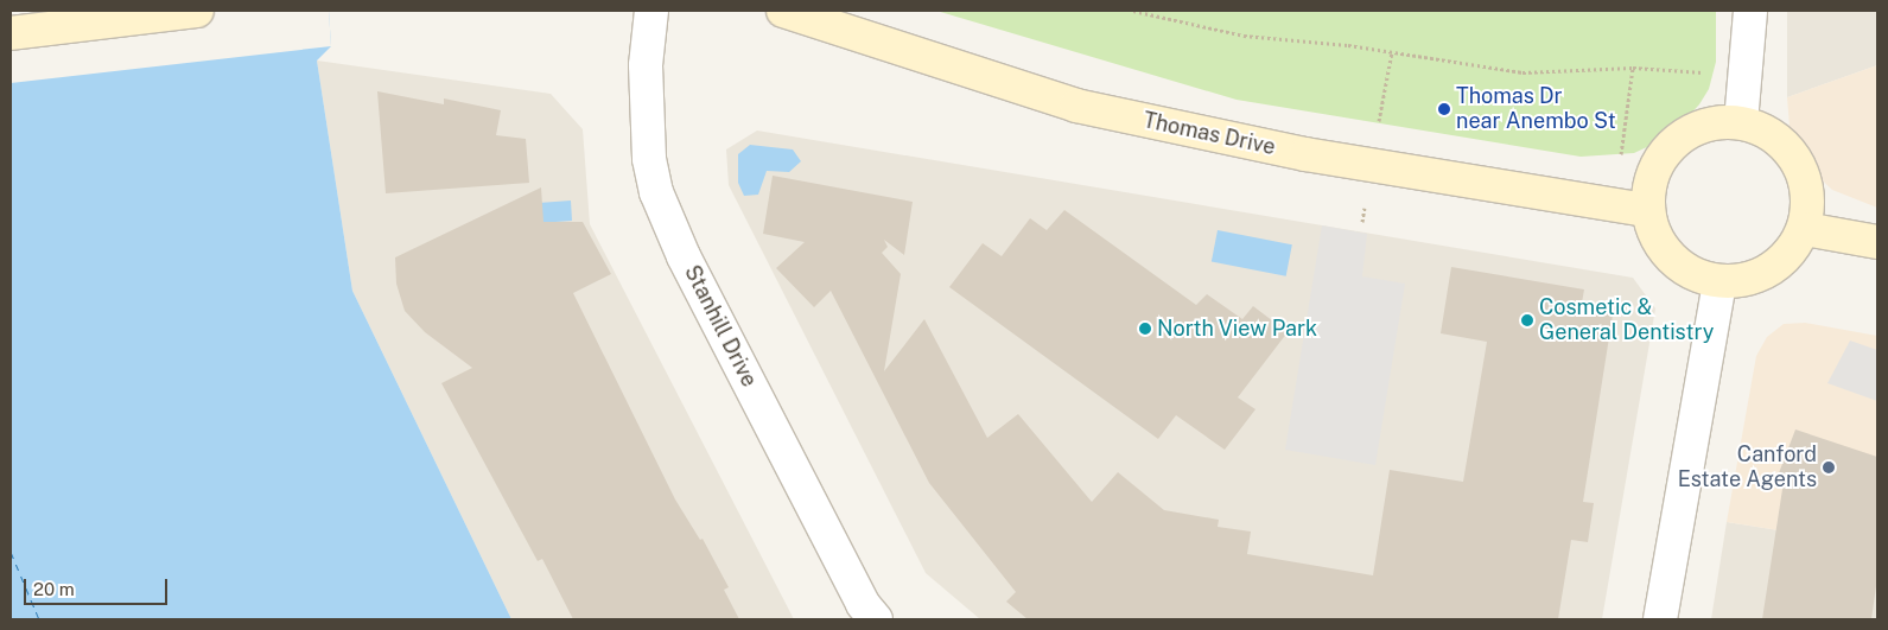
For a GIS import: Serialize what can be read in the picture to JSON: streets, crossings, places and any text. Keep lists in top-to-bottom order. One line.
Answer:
{"streets":{"main road":["Thomas Drive"],"street":["Stanhill Drive"]},"places":["Thomas Dr near Anembo St","Cosmetic & General Dentistry","North View Park","Canford Estate Agents"],"scale_bar":"20 m"}
